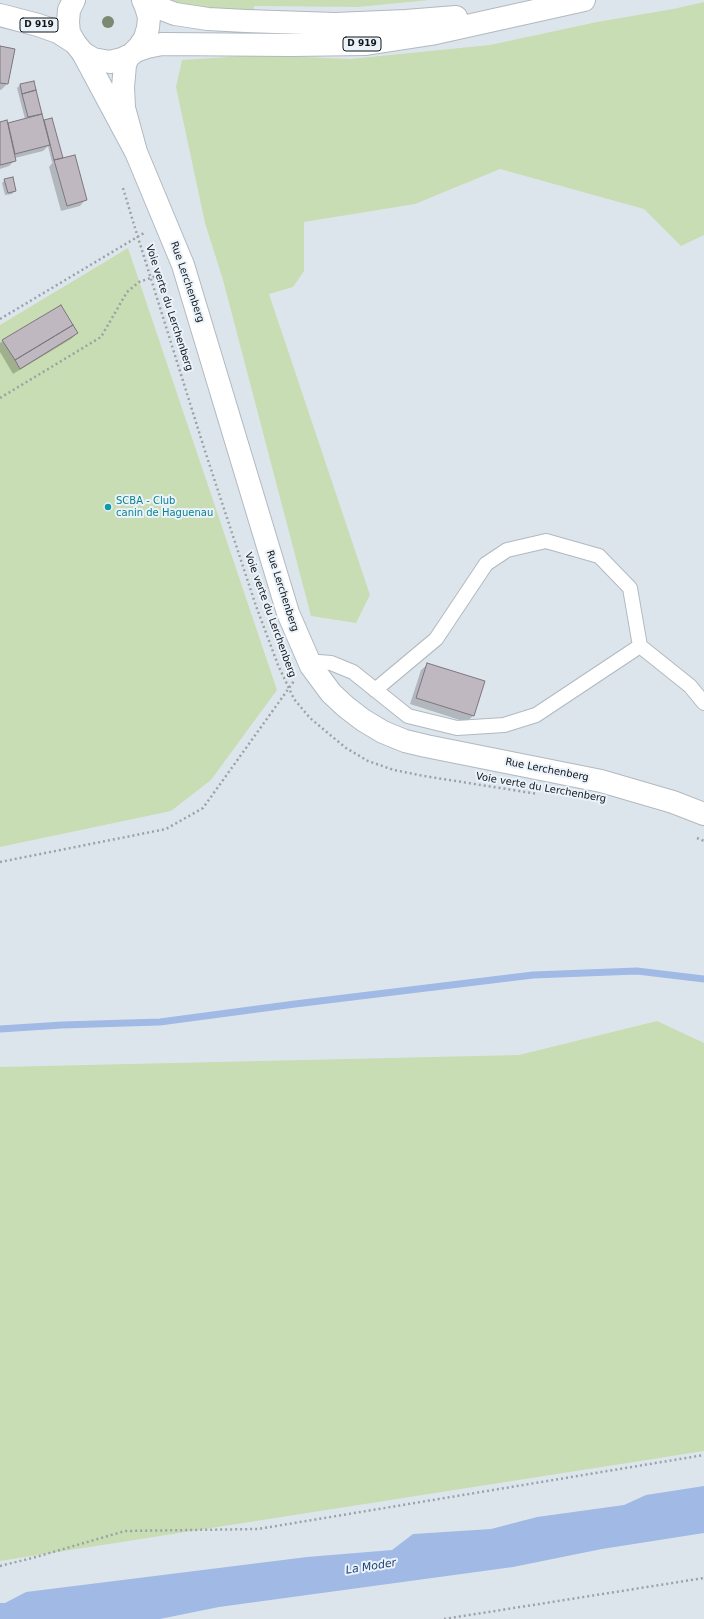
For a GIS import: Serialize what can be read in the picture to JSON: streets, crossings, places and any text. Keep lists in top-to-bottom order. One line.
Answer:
{"streets":{"street":["D 919","Rue Lerchenberg"],"path":["Voie verte du Lerchenberg"]},"crossings":[["D 919","Rue Lerchenberg"]],"water":["La Moder"],"places":["SCBA - Club canin de Haguenau"]}
